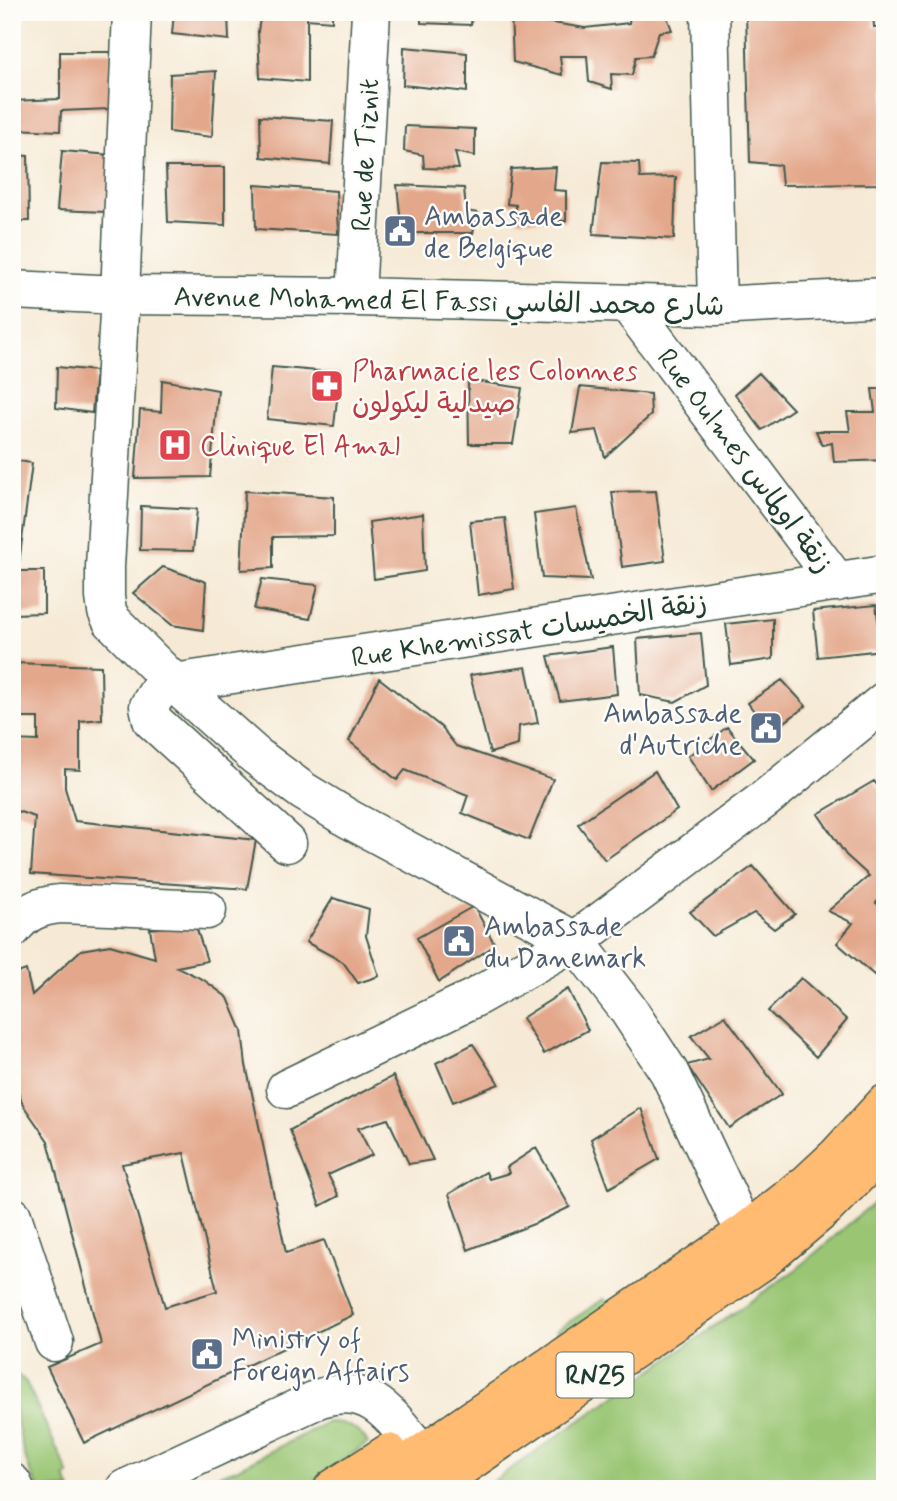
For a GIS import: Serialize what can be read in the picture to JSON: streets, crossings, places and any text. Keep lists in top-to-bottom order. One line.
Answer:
{"streets":{"main road":["RN25"],"street":["Rue de Tiznit","Avenue Mohamed El Fassi شارع محمد الفاسي","Rue Oulmes زنقة اولماس","Rue Khemissat زنقة الخميسات"]},"crossings":[["Rue de Tiznit","Avenue Mohamed El Fassi شارع محمد الفاسي"],["Avenue Mohamed El Fassi شارع محمد الفاسي","Rue Oulmes زنقة اولماس"],["Rue Oulmes زنقة اولماس","Rue Khemissat زنقة الخميسات"]],"places":{"public building":["Ambassade de Belgique","Ambassade d'Autriche","Ambassade du Danemark","Ministry of Foreign Affairs"],"pharmacy":["Pharmacie les Colonnes صيدلية ليكولون"],"hospital":["Clinique El Amal"]}}
